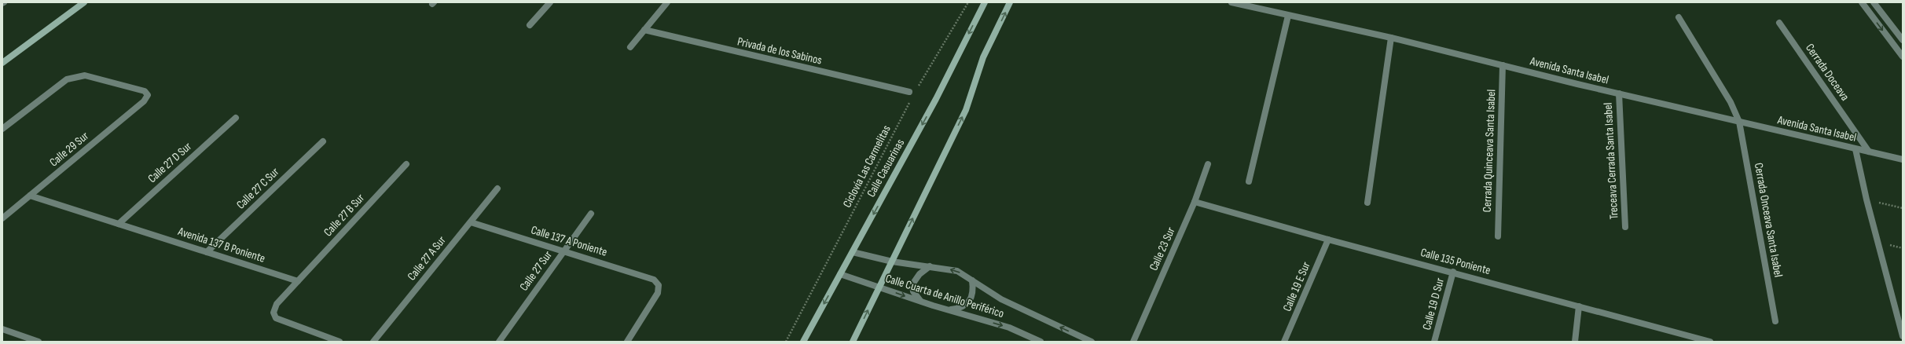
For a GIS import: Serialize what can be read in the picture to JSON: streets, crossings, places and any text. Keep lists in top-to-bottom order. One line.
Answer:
{"streets":{"main road":["Calle Casuarinas"],"street":["Privada de los Sabinos","Avenida Santa Isabel","Cerrada Doceava","Calle 29 Sur","Cerrada Quinceava Santa Isabel","Treceava Cerrada Santa Isabel","Calle 27 D Sur","Calle 27 C Sur","Calle 27 B Sur","Cerrada Onceava Santa Isabel","Calle 137 A Poniente","Avenida 137 B Poniente","Calle 23 Sur","Calle 27 A Sur","Calle 135 Poniente","Calle 27 Sur","Calle 19 E Sur","Calle Cuarta de Anillo Periférico","Calle 19 D Sur"],"path":["Ciclovía Las Carmelitas"]},"crossings":[["Avenida Santa Isabel","Cerrada Doceava"],["Avenida Santa Isabel","Cerrada Quinceava Santa Isabel"],["Avenida Santa Isabel","Treceava Cerrada Santa Isabel"],["Avenida Santa Isabel","Cerrada Onceava Santa Isabel"],["Calle 29 Sur","Avenida 137 B Poniente"],["Calle 27 D Sur","Avenida 137 B Poniente"],["Calle Casuarinas","Calle Cuarta de Anillo Periférico"],["Calle 27 C Sur","Avenida 137 B Poniente"],["Calle 27 B Sur","Avenida 137 B Poniente"],["Calle 137 A Poniente","Calle 27 A Sur"],["Calle 137 A Poniente","Calle 27 Sur"],["Calle 23 Sur","Calle 135 Poniente"],["Calle 135 Poniente","Calle 19 E Sur"],["Calle 135 Poniente","Calle 19 D Sur"]]}
